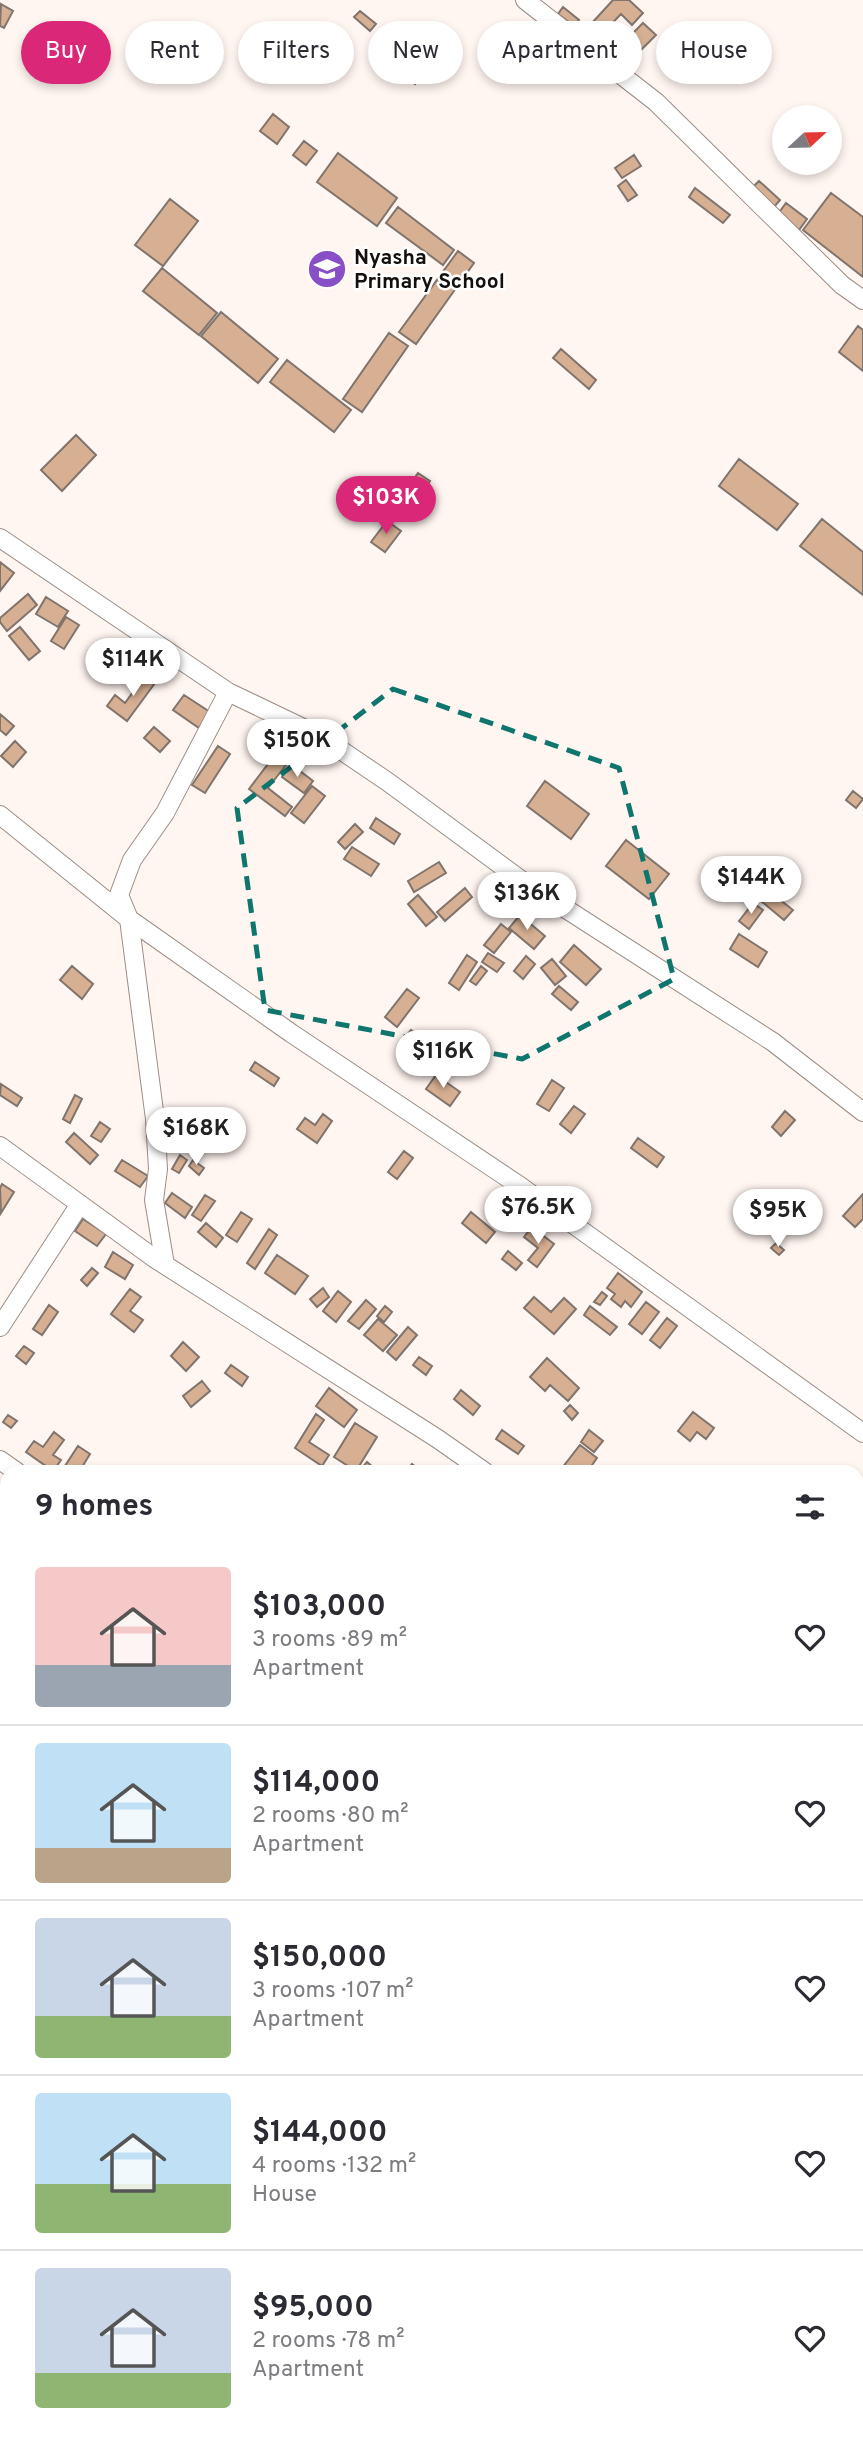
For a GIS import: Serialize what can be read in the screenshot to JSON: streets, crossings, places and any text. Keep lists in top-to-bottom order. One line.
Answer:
{"places":{"school or university":["Nyasha Primary School"]},"north":"right","page":{"chip":["Buy","Rent","Filters","New","Apartment","House"],"price":["$103K","$114K","$150K","$144K","$136K","$116K","$168K","$76.5K","$95K"],"heading":"9 homes","list":[{"name":"$103,000","note":"3 rooms · 89 m² · Apartment"},{"name":"$114,000","note":"2 rooms · 80 m² · Apartment"},{"name":"$150,000","note":"3 rooms · 107 m² · Apartment"},{"name":"$144,000","note":"4 rooms · 132 m² · House"},{"name":"$95,000","note":"2 rooms · 78 m² · Apartment"}]}}
